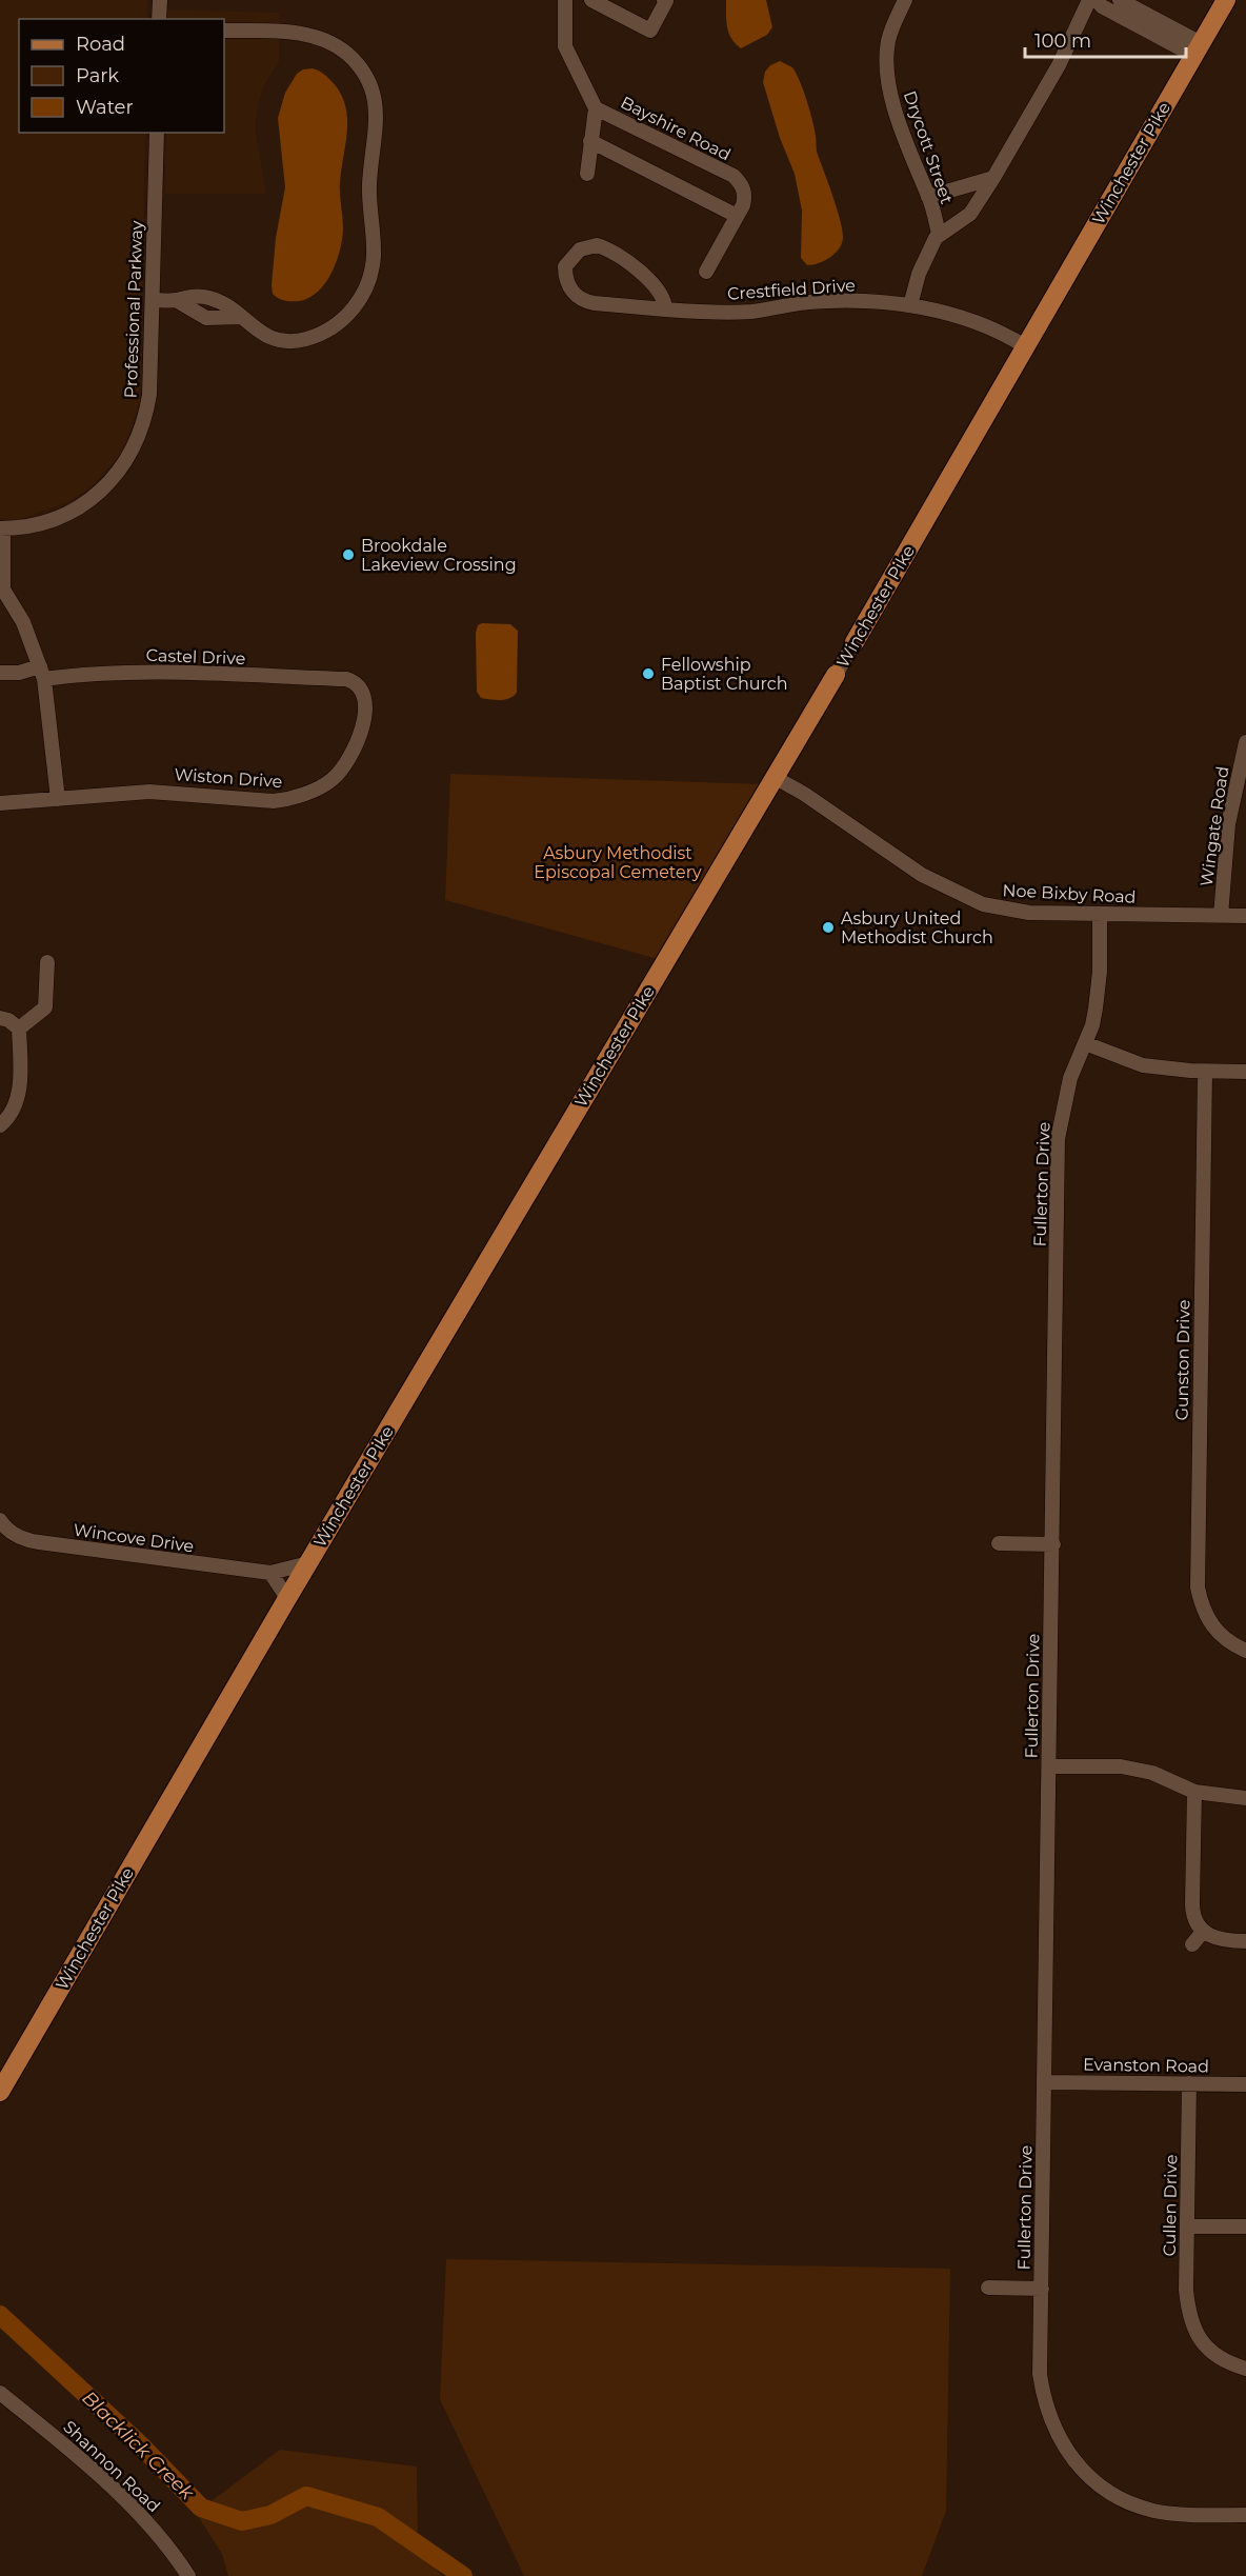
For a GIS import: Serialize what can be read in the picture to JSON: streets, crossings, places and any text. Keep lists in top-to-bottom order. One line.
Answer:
{"streets":{"main road":["Winchester Pike"],"street":["Bayshire Road","Drycott Street","Crestfield Drive","Professional Parkway","Castel Drive","Wiston Drive","Wingate Road","Noe Bixby Road","Fullerton Drive","Gunston Drive","Wincove Drive","Evanston Road","Cullen Drive","Shannon Road"]},"crossings":[["Winchester Pike","Crestfield Drive"],["Winchester Pike","Noe Bixby Road"],["Winchester Pike","Wincove Drive"],["Castel Drive","Wiston Drive"],["Wingate Road","Noe Bixby Road"],["Noe Bixby Road","Fullerton Drive"],["Fullerton Drive","Evanston Road"],["Evanston Road","Cullen Drive"]],"water":["Blacklick Creek"],"parks":["Asbury Methodist Episcopal Cemetery"],"places":["Brookdale Lakeview Crossing","Fellowship Baptist Church","Asbury United Methodist Church"],"legend":["Road","Park","Water"],"scale_bar":"100 m"}
